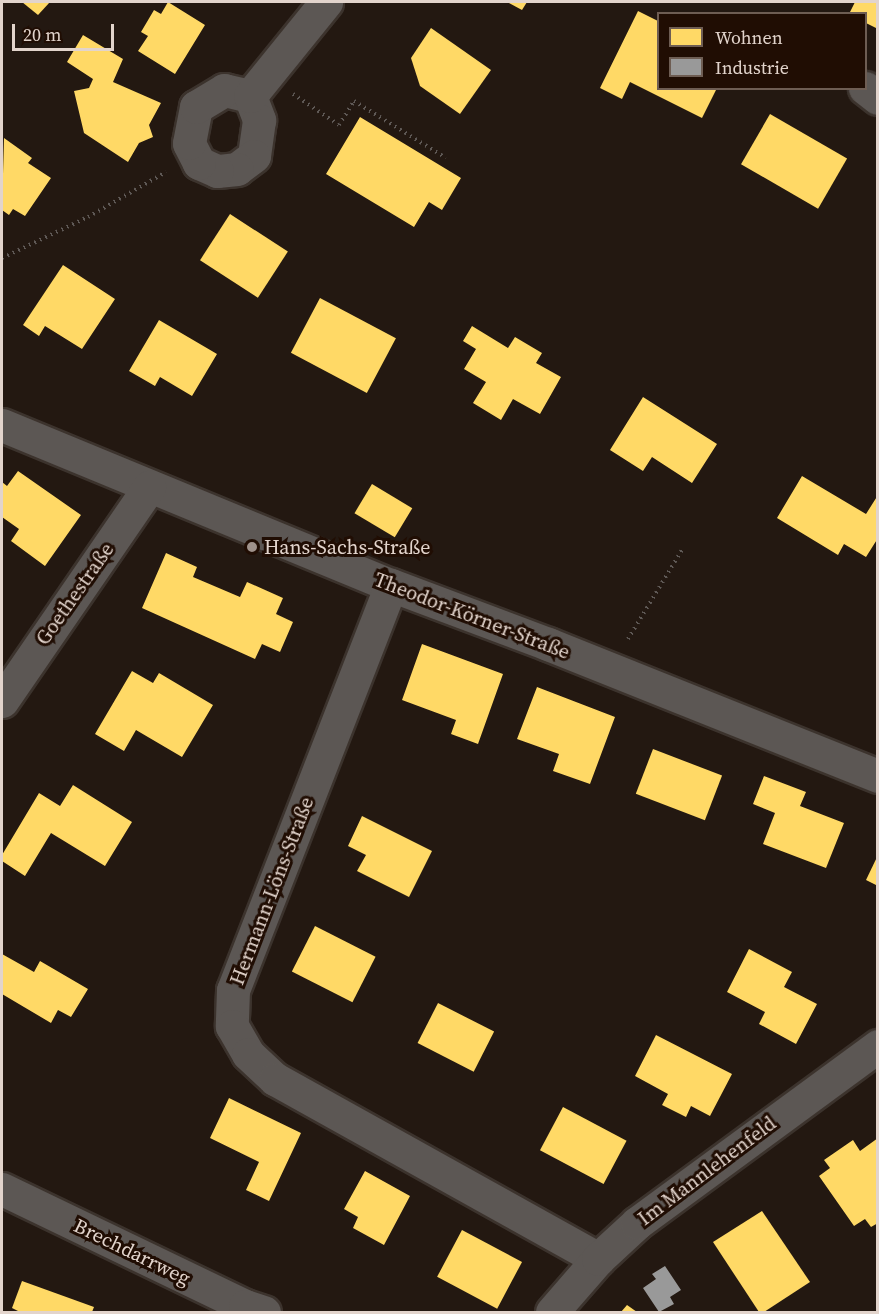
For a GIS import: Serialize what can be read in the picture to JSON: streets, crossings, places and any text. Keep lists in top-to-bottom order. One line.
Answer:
{"streets":{"street":["Goethestraße","Theodor-Körner-Straße","Hermann-Löns-Straße","Im Mannlehenfeld","Brechdarrweg"]},"crossings":[["Goethestraße","Theodor-Körner-Straße"],["Theodor-Körner-Straße","Hermann-Löns-Straße"],["Hermann-Löns-Straße","Im Mannlehenfeld"]],"places":["Hans-Sachs-Straße"],"legend":["Wohnen","Industrie"],"scale_bar":"20 m"}
